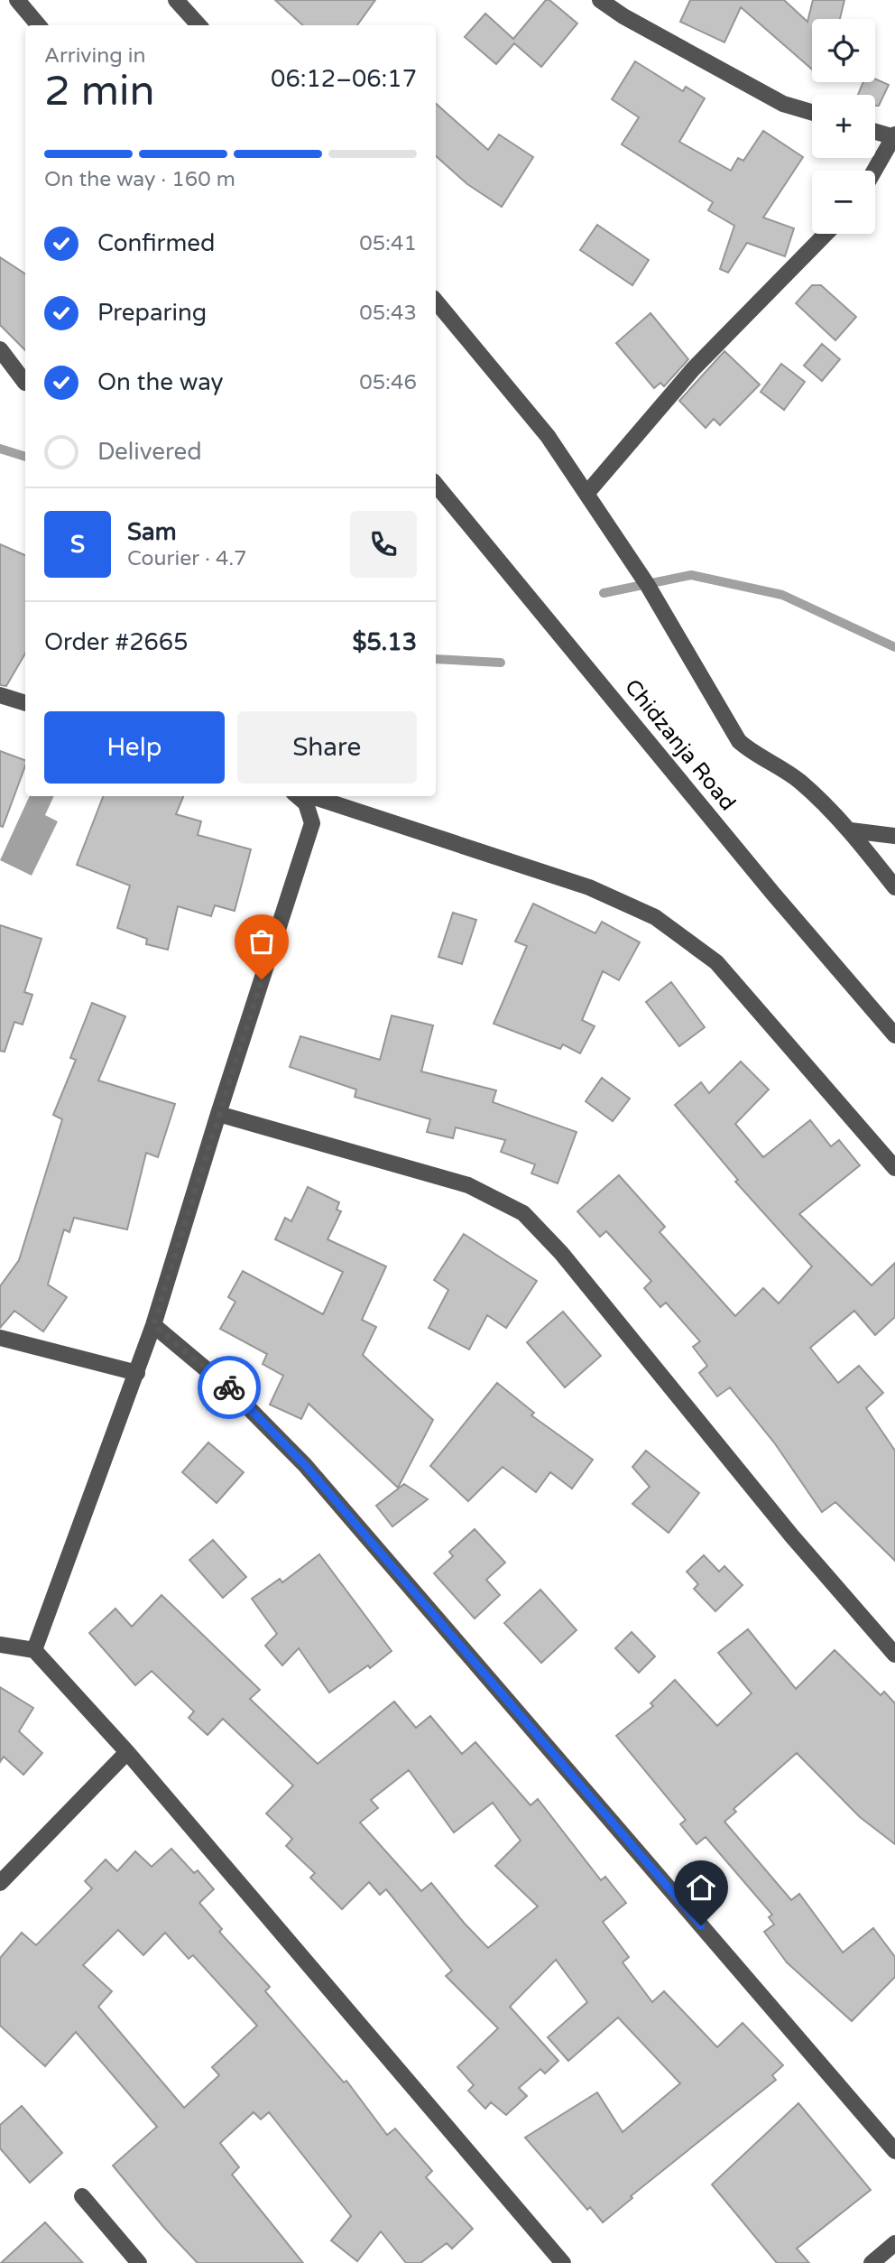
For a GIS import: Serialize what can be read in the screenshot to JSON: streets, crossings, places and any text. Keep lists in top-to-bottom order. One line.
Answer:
{"streets":{"street":["Chidzanja Road"]},"page":{"map_buttons":["+","−"],"heading":["2 min","Arriving in","06:12–06:17"],"panel":["Sam","Courier · 4.7","Order #2665","$5.13"],"bar":"On the way · 160 m","list":[["Confirmed","05:41"],["Preparing","05:43"],["On the way","05:46"],"Delivered"],"round":"S","buttons":["Help","Share"]}}
